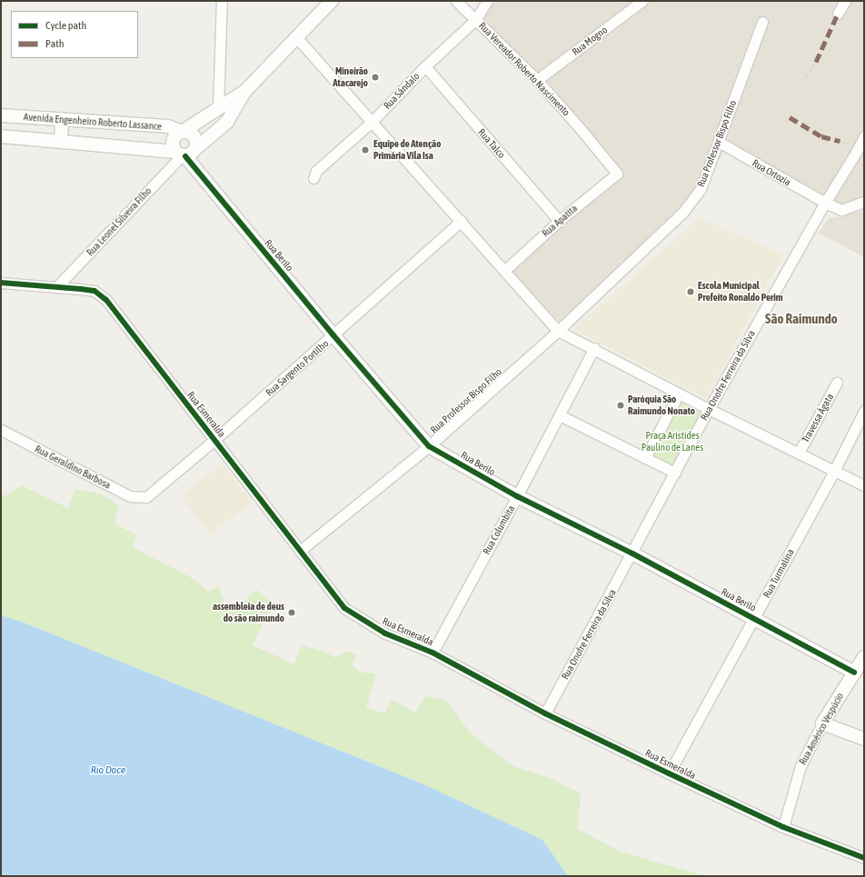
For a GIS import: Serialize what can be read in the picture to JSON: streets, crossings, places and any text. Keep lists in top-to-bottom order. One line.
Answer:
{"streets":{"street":["Rua Mogno","Rua Vereador Roberto Nascimento","Rua Sândalo","Avenida Engenheiro Roberto Lassance","Rua Talco","Rua Professor Bispo Filho","Rua Ortozia","Rua Apatita","Rua Leonel Silveira Filho","Rua Berilo","Rua Sargento Portilho","Rua Onofre Ferreira da Silva","Rua Esmeralda","Travessa Ágata","Rua Geraldino Barbosa","Rua Columbita","Rua Turmalina","Rua Américo Vespúcio"]},"crossings":[["Rua Mogno","Rua Vereador Roberto Nascimento"],["Rua Vereador Roberto Nascimento","Rua Sândalo"],["Rua Vereador Roberto Nascimento","Rua Apatita"],["Rua Sândalo","Rua Talco"],["Rua Talco","Rua Apatita"],["Rua Professor Bispo Filho","Rua Ortozia"],["Rua Professor Bispo Filho","Rua Berilo"],["Rua Professor Bispo Filho","Rua Esmeralda"],["Rua Ortozia","Rua Onofre Ferreira da Silva"],["Rua Leonel Silveira Filho","Rua Berilo"],["Rua Leonel Silveira Filho","Rua Esmeralda"],["Rua Berilo","Rua Sargento Portilho"],["Rua Berilo","Rua Onofre Ferreira da Silva"],["Rua Berilo","Rua Columbita"],["Rua Berilo","Rua Turmalina"],["Rua Berilo","Rua Américo Vespúcio"],["Rua Sargento Portilho","Rua Esmeralda"],["Rua Sargento Portilho","Rua Geraldino Barbosa"],["Rua Onofre Ferreira da Silva","Rua Esmeralda"],["Rua Esmeralda","Rua Columbita"],["Rua Esmeralda","Rua Turmalina"],["Rua Esmeralda","Rua Américo Vespúcio"]],"districts":["São Raimundo"],"water":["Rio Doce"],"parks":["Praça Aristides Paulino de Lanes"],"places":["Mineirão Atacarejo","Equipe de Atenção Primária Vila Isa","Escola Municipal Prefeito Ronaldo Perim","Paróquia São Raimundo Nonato","assembleia de deus do são raimundo"],"legend":["Cycle path","Path"]}
